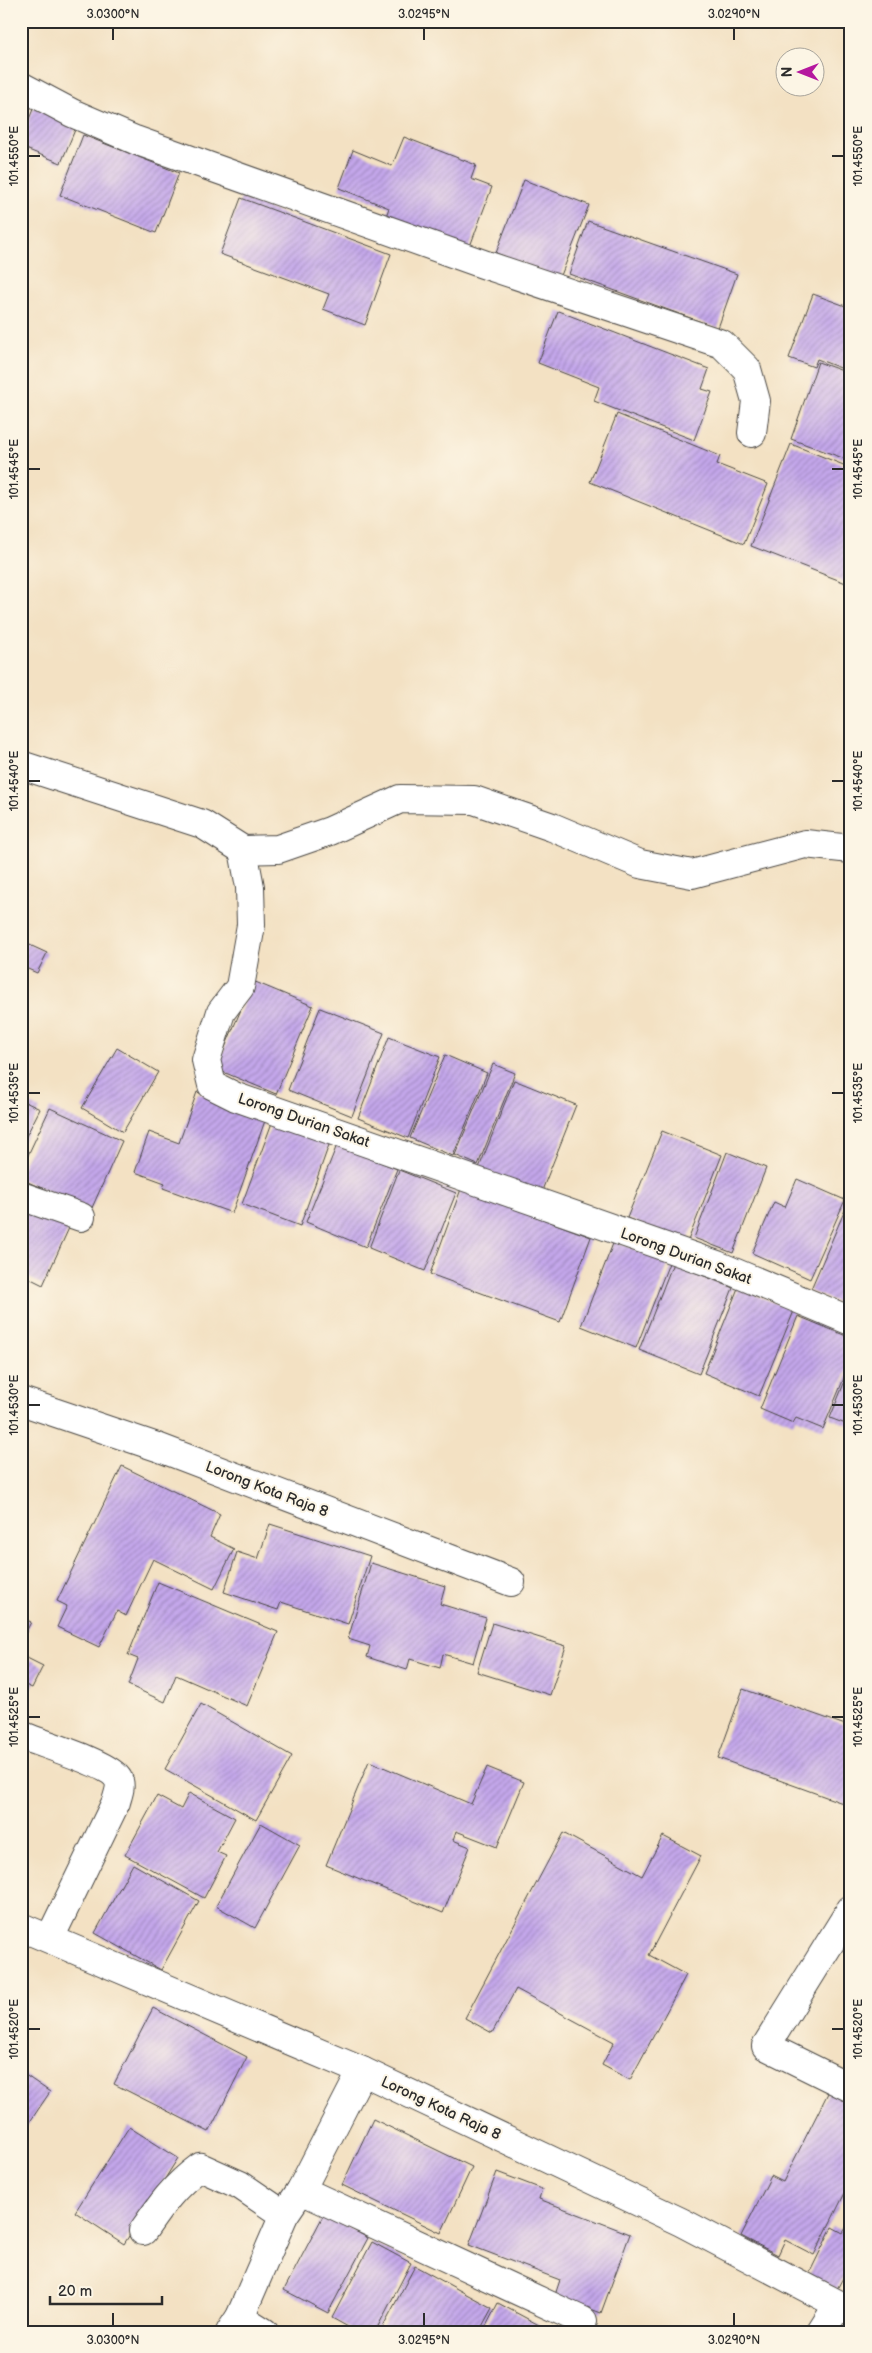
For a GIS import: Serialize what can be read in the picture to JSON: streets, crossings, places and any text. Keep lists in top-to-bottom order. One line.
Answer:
{"streets":{"street":["Lorong Durian Sakat","Lorong Kota Raja 8"]},"scale_bar":"20 m","north":"left","coordinates":["3.0300°N","3.0295°N","3.0290°N","101.4550°E","101.4545°E","101.4540°E","101.4535°E","101.4530°E","101.4525°E","101.4520°E"]}
